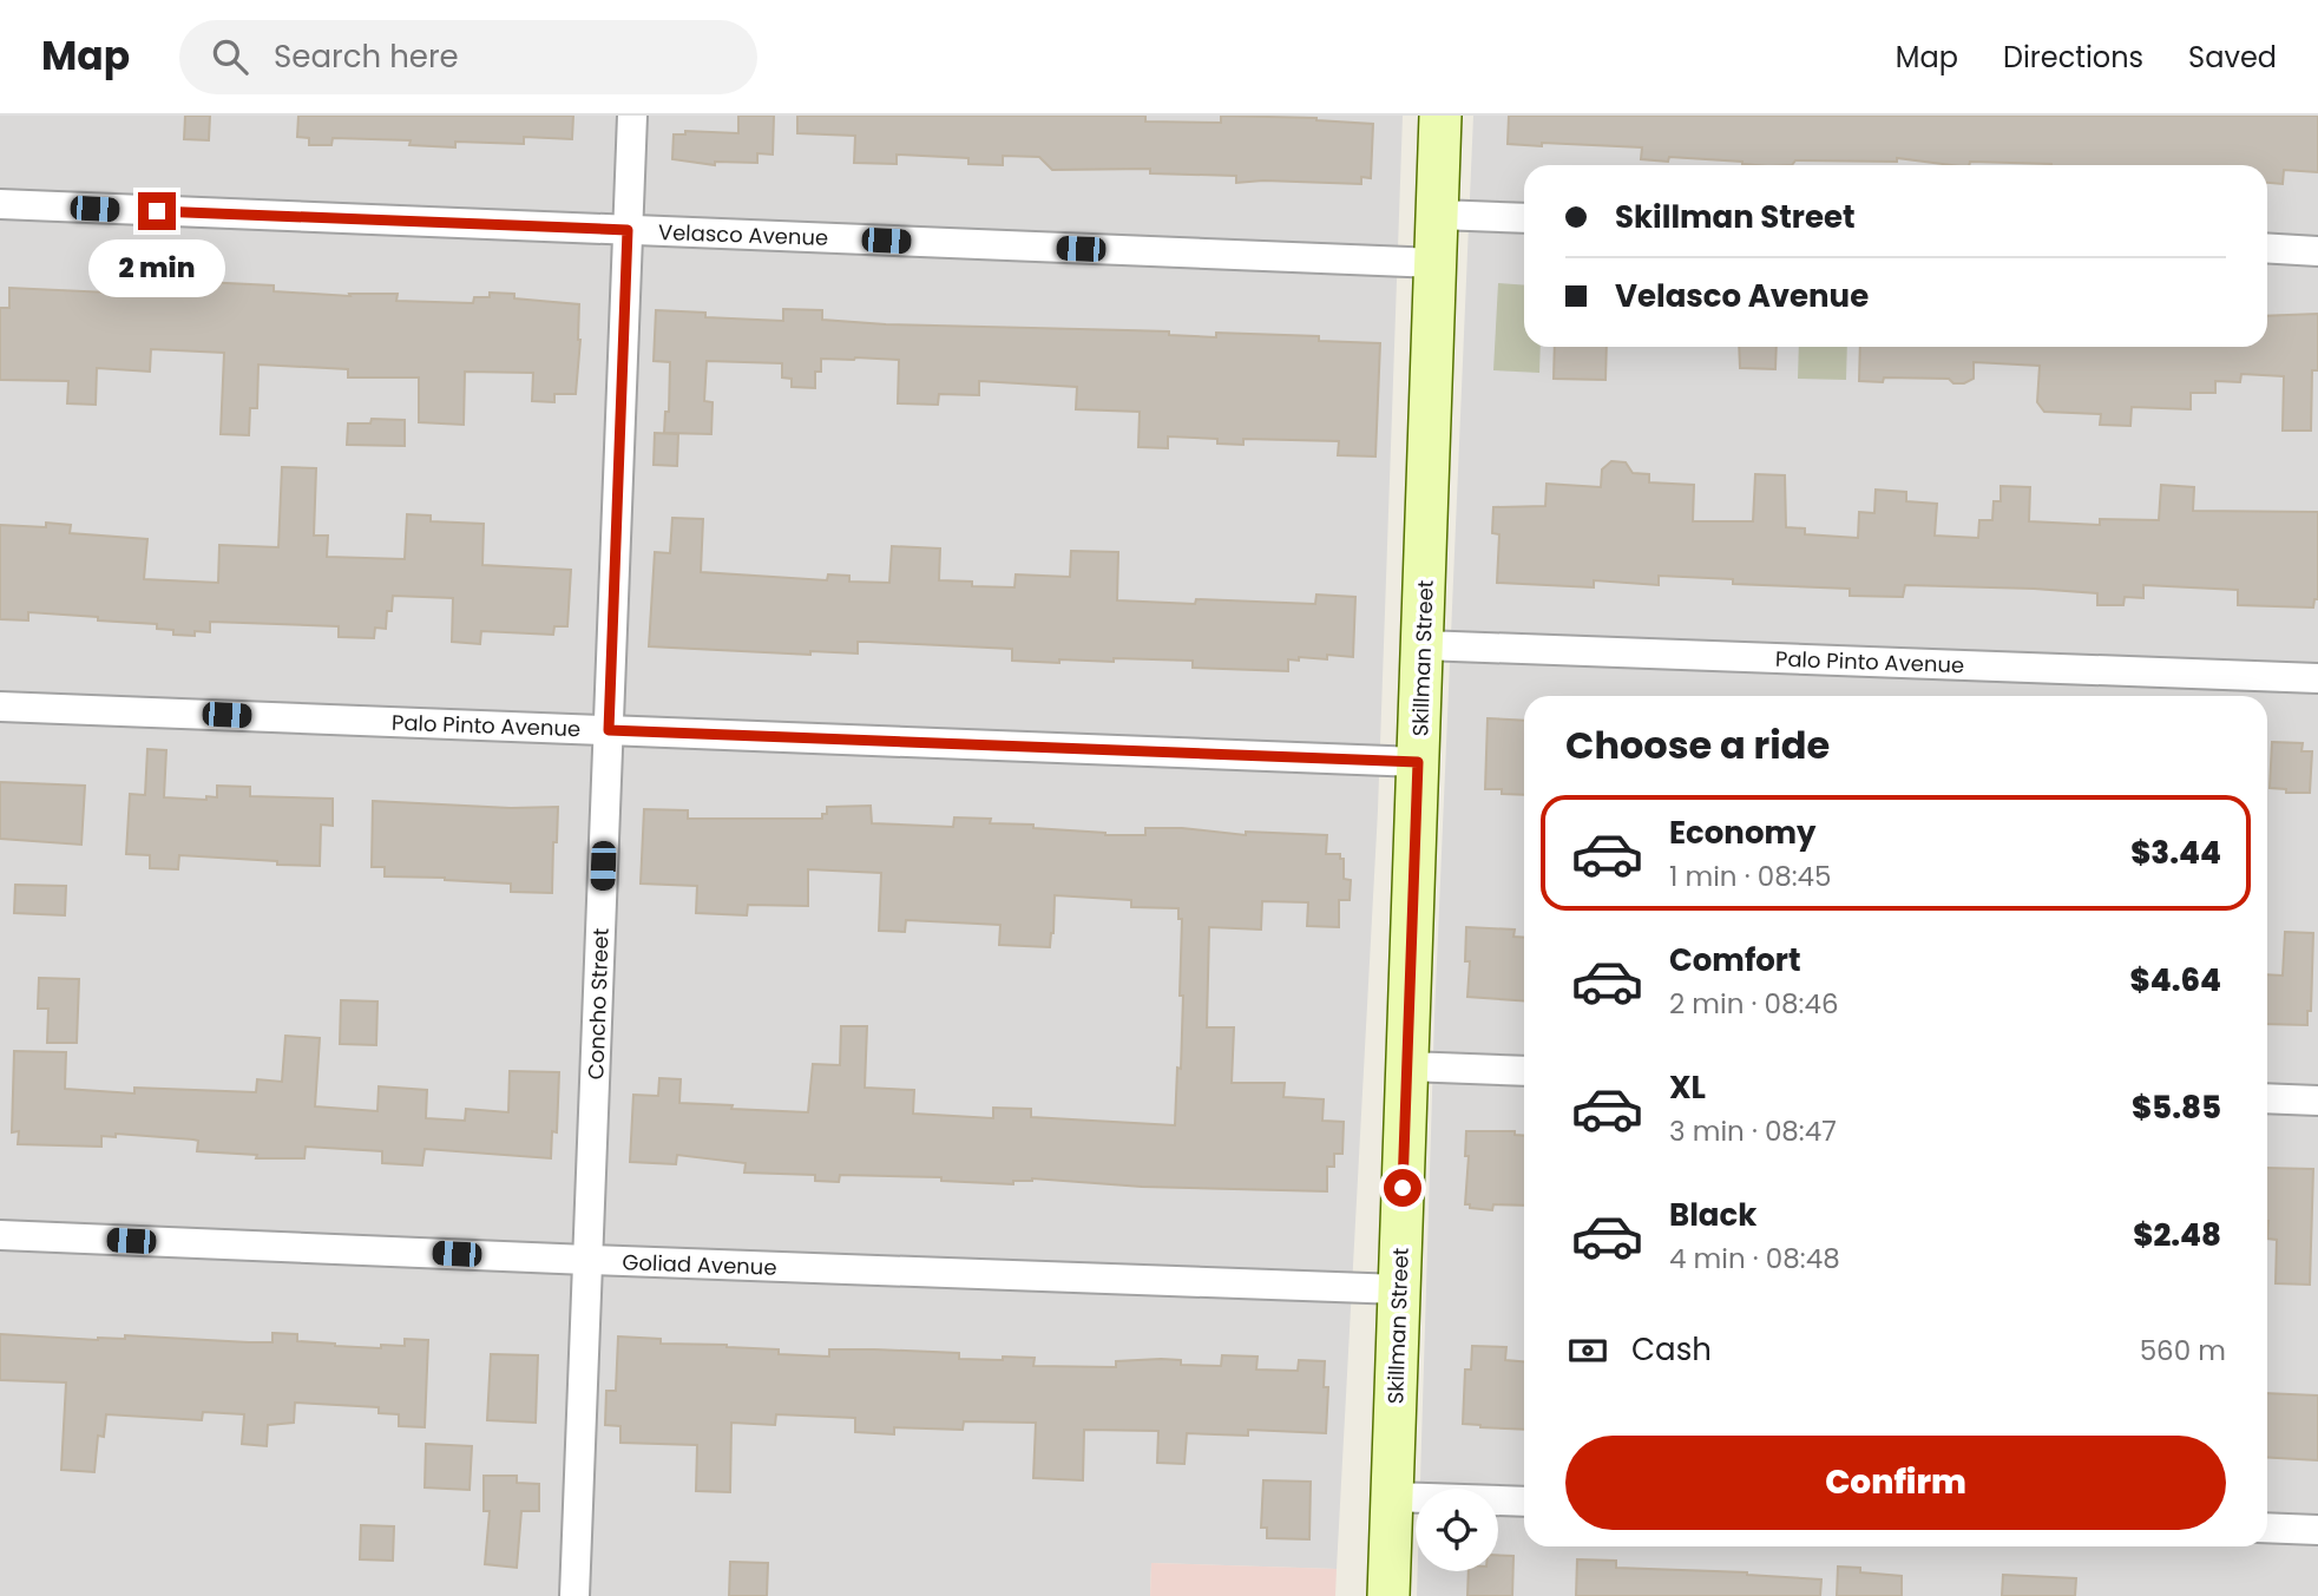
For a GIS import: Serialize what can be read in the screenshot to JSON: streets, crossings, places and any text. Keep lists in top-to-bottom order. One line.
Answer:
{"streets":{"main road":["Skillman Street"],"street":["Velasco Avenue","Palo Pinto Avenue","Concho Street","Goliad Avenue"]},"crossings":[["Velasco Avenue","Skillman Street"],["Velasco Avenue","Concho Street"],["Skillman Street","Palo Pinto Avenue"],["Skillman Street","Goliad Avenue"],["Palo Pinto Avenue","Concho Street"],["Concho Street","Goliad Avenue"]],"page":{"header":"Map","search":"Search here","nav":["Map","Directions","Saved"],"banner":["Skillman Street","Velasco Avenue"],"bubble":"2 min","heading":"Choose a ride","list":[{"name":"Economy","note":"1 min · 08:45","value":"$3.44"},{"name":"Comfort","note":"2 min · 08:46","value":"$4.64"},{"name":"XL","note":"3 min · 08:47","value":"$5.85"},{"name":"Black","note":"4 min · 08:48","value":"$2.48"}],"pay":["Cash","560 m"],"buttons":"Confirm"}}
